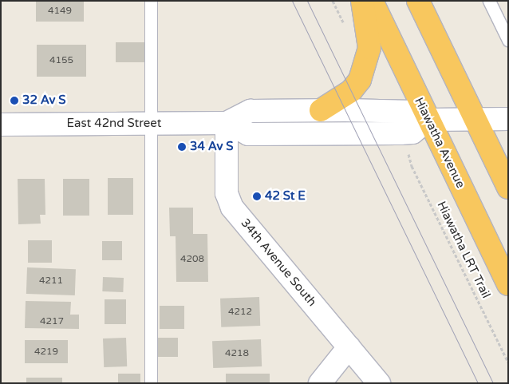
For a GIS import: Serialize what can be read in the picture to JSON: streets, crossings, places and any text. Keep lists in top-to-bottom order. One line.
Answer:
{"streets":{"highway":["Hiawatha Avenue"],"street":["East 42nd Street","34th Avenue South"],"path":["Hiawatha LRT Trail"]},"crossings":[["East 42nd Street","Hiawatha Avenue"],["East 42nd Street","34th Avenue South"]],"places":["32 Av S","34 Av S","42 St E"],"house_numbers":["4149","4155","4208","4211","4212","4217","4219","4218"]}
